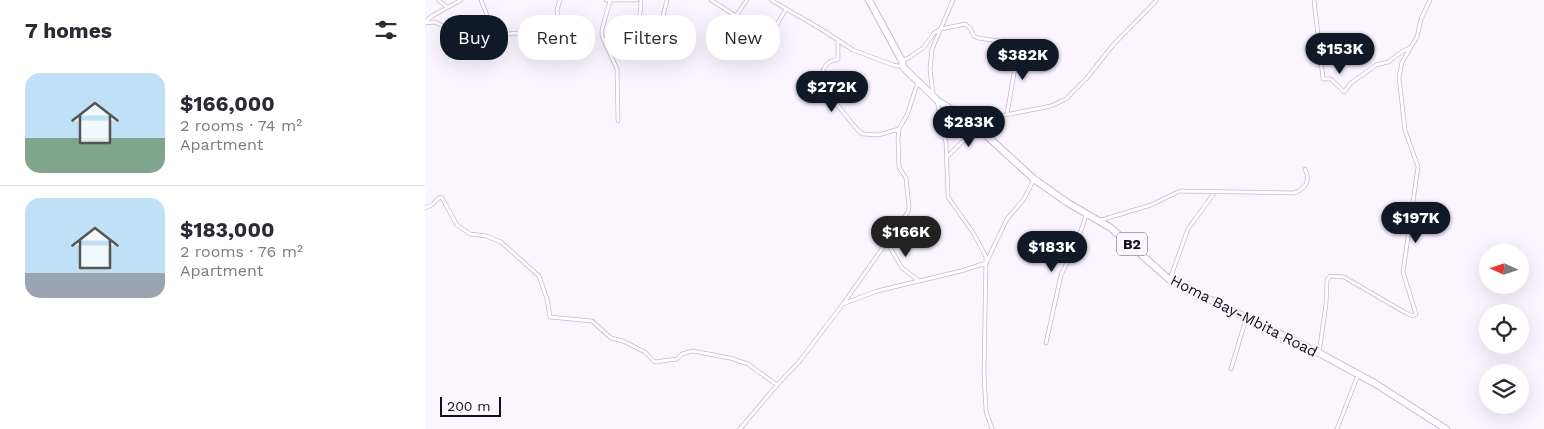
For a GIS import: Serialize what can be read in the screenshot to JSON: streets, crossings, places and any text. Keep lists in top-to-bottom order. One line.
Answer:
{"streets":{"highway":["B2","Homa Bay-Mbita Road"]},"scale_bar":"200 m","north":"left","page":{"heading":"7 homes","chip":["Buy","Rent","Filters","New"],"price":["$153K","$382K","$272K","$283K","$197K","$166K","$183K"],"list":[{"name":"$166,000","note":"2 rooms · 74 m² · Apartment"},{"name":"$183,000","note":"2 rooms · 76 m² · Apartment"}],"scale":"200 m"}}
